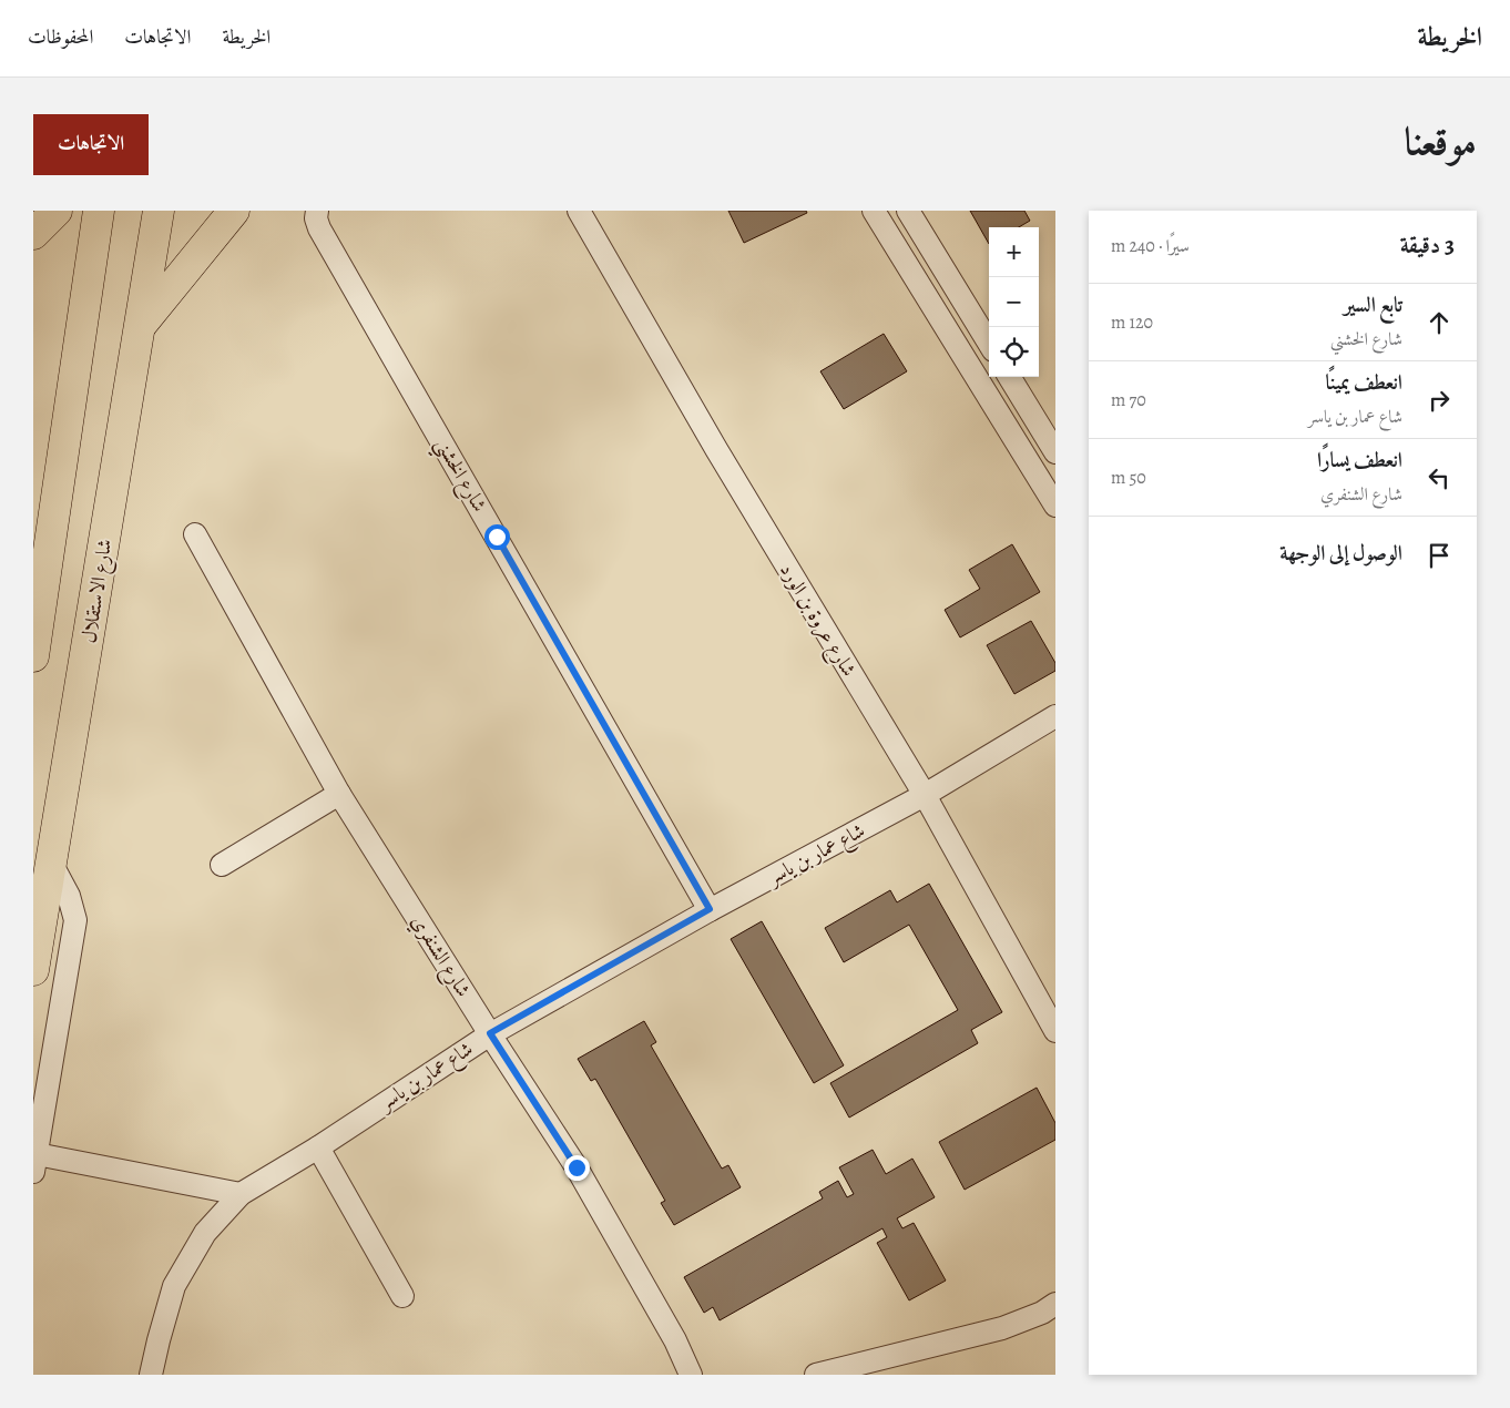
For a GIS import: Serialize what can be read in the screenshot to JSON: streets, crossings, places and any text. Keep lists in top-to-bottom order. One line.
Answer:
{"streets":{"highway":["شارع الاستقلال"],"street":["شارع الخشني","شارع عروة بن الورد","شاع عمار بن ياسر","شارع الشنفري"]},"crossings":[["شارع الخشني","شاع عمار بن ياسر"],["شارع عروة بن الورد","شاع عمار بن ياسر"],["شاع عمار بن ياسر","شارع الشنفري"]],"page":{"header":"الخريطة","nav":["الخريطة","الاتجاهات","المحفوظات"],"title":"موقعنا","buttons":"الاتجاهات","heading":["3 دقيقة","سيرًا · 240 m"],"map_buttons":["+","−"],"list":[["تابع السير","شارع الخشني","120 m"],["انعطف يمينًا","شاع عمار بن ياسر","70 m"],["انعطف يسارًا","شارع الشنفري","50 m"],"الوصول إلى الوجهة"]}}
